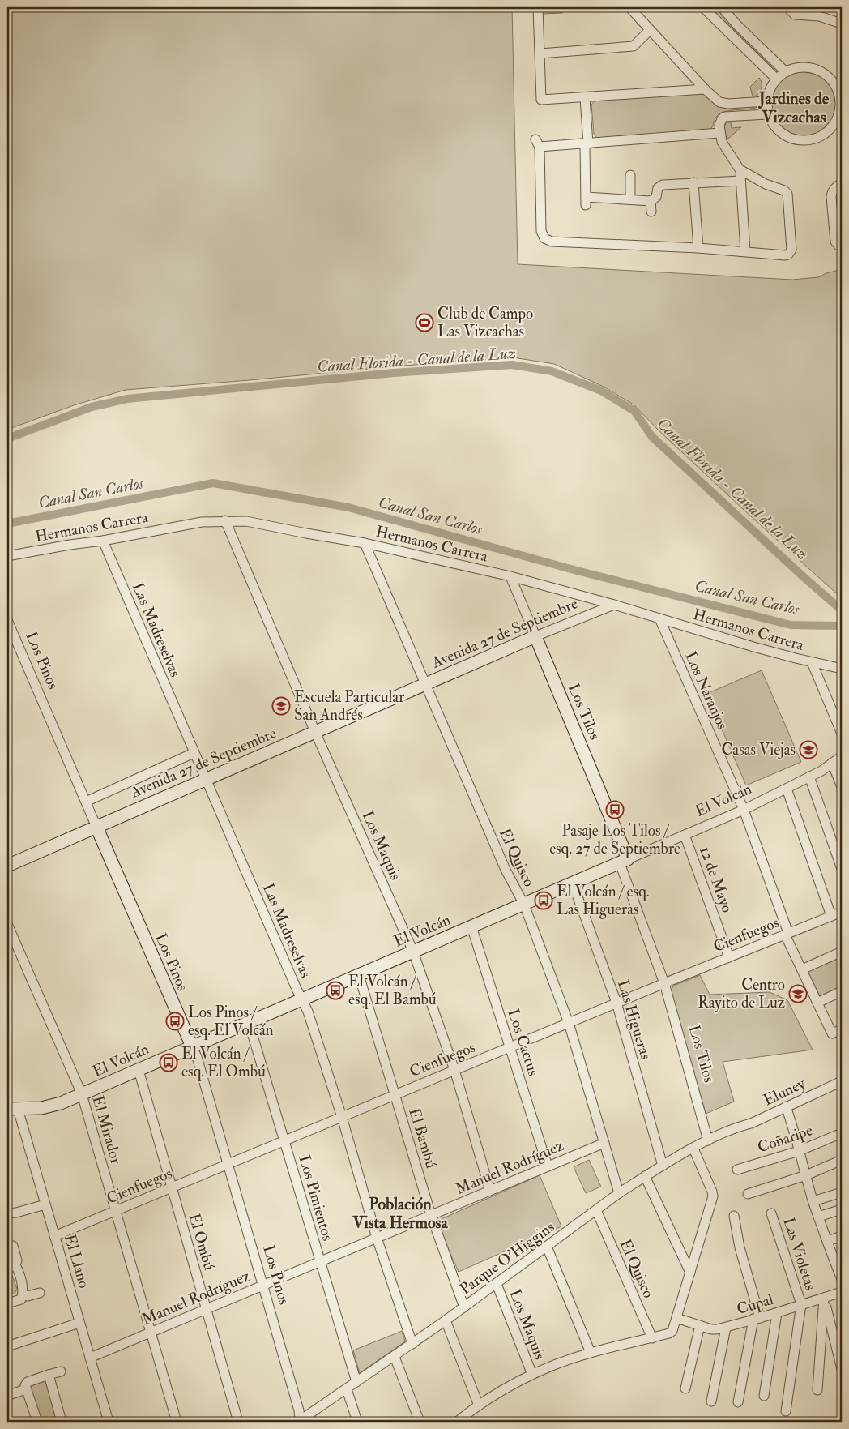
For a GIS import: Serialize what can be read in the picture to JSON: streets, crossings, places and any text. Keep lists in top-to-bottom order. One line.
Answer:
{"streets":{"street":["Hermanos Carrera","Las Madreselvas","Avenida 27 de Septiembre","Los Pinos","Los Naranjos","Los Tilos","El Volcán","Los Maquis","El Quisco","12 de Mayo","Cienfuegos","Las Higueras","Los Cactus","Eluney","El Mirador","El Bambú","Coñaripe","Manuel Rodríguez","Los Pimientos","El Ombú","Las Violetas","Parque O'Higgins","El Llano","Cupal"]},"crossings":[["Hermanos Carrera","Las Madreselvas"],["Hermanos Carrera","Avenida 27 de Septiembre"],["Hermanos Carrera","Los Naranjos"],["Hermanos Carrera","Los Tilos"],["Hermanos Carrera","Los Maquis"],["Hermanos Carrera","El Quisco"],["Las Madreselvas","Avenida 27 de Septiembre"],["Las Madreselvas","El Volcán"],["Las Madreselvas","Cienfuegos"],["Las Madreselvas","Manuel Rodríguez"],["Las Madreselvas","Parque O'Higgins"],["Avenida 27 de Septiembre","Los Pinos"],["Avenida 27 de Septiembre","Los Tilos"],["Avenida 27 de Septiembre","Los Maquis"],["Avenida 27 de Septiembre","El Quisco"],["Los Pinos","El Volcán"],["Los Pinos","Cienfuegos"],["Los Pinos","Manuel Rodríguez"],["Los Pinos","Parque O'Higgins"],["Los Naranjos","El Volcán"],["Los Naranjos","Cienfuegos"],["Los Tilos","El Volcán"],["Los Tilos","Cienfuegos"],["Los Tilos","Parque O'Higgins"],["El Volcán","Los Maquis"],["El Volcán","El Quisco"],["El Volcán","12 de Mayo"],["El Volcán","Las Higueras"],["El Volcán","Los Cactus"],["El Volcán","El Mirador"],["El Volcán","El Bambú"],["El Volcán","Los Pimientos"],["El Volcán","El Ombú"],["El Volcán","El Llano"],["Los Maquis","Cienfuegos"],["Los Maquis","Manuel Rodríguez"],["Los Maquis","Parque O'Higgins"],["El Quisco","Cienfuegos"],["El Quisco","Manuel Rodríguez"],["El Quisco","Parque O'Higgins"],["12 de Mayo","Cienfuegos"],["Cienfuegos","Las Higueras"],["Cienfuegos","Los Cactus"],["Cienfuegos","El Mirador"],["Cienfuegos","El Bambú"],["Cienfuegos","Los Pimientos"],["Cienfuegos","El Ombú"],["Cienfuegos","El Llano"],["Las Higueras","Parque O'Higgins"],["Los Cactus","Manuel Rodríguez"],["Eluney","Parque O'Higgins"],["El Mirador","Manuel Rodríguez"],["El Bambú","Manuel Rodríguez"],["El Bambú","Parque O'Higgins"],["Manuel Rodríguez","Los Pimientos"],["Manuel Rodríguez","El Ombú"],["Manuel Rodríguez","El Llano"],["Los Pimientos","Parque O'Higgins"],["Las Violetas","Cupal"]],"districts":["Jardines de Vizcachas","Población Vista Hermosa"],"water":["Canal Florida - Canal de la Luz","Canal San Carlos"],"places":{"sports":["Club de Campo Las Vizcachas"],"school or university":["Escuela Particular San Andrés","Casas Viejas","Centro Rayito de Luz"],"bus stop":["Pasaje Los Tilos / esq. 27 de Septiembre","El Volcán / esq. Las Higueras","El Volcán / esq. El Bambú","Los Pinos / esq. El Volcán","El Volcán / esq. El Ombú"]}}
